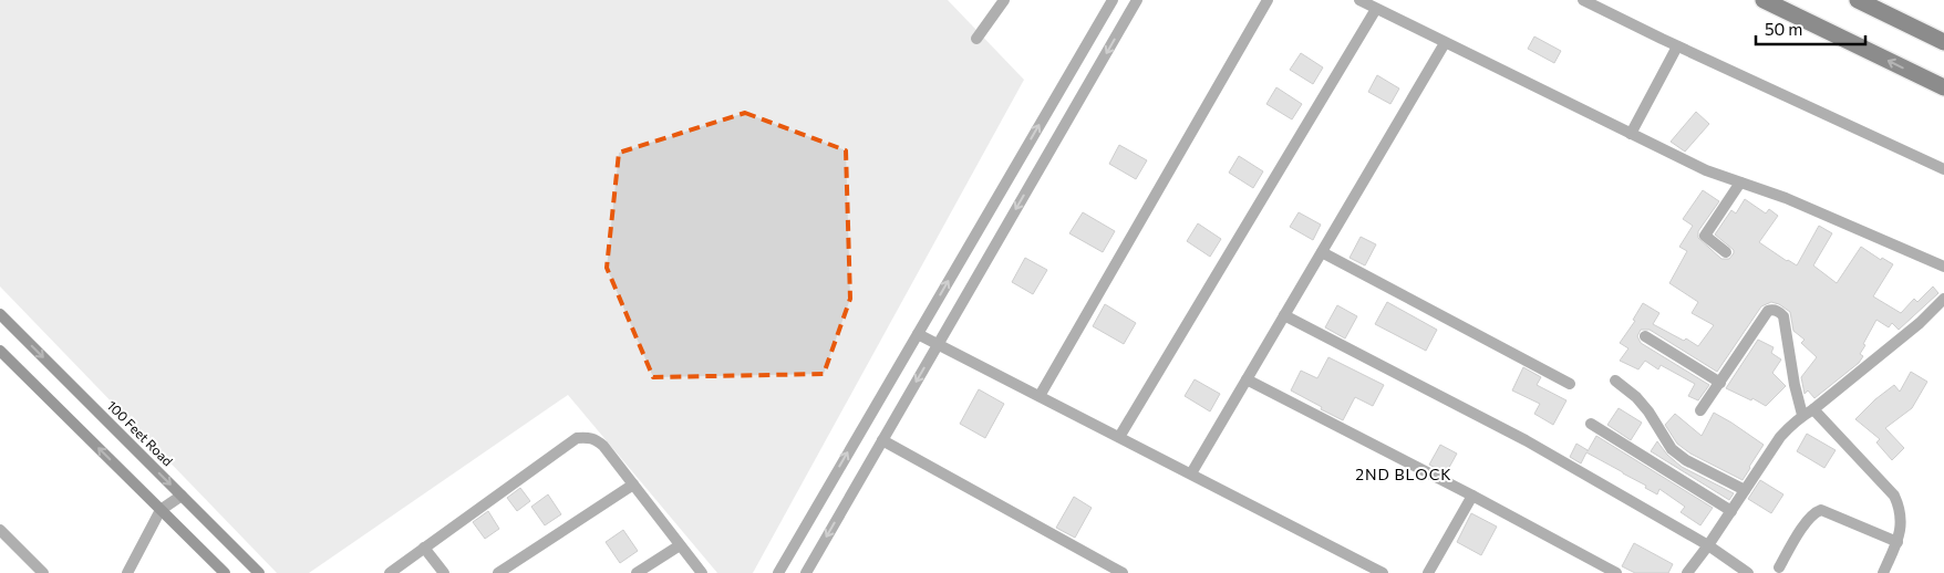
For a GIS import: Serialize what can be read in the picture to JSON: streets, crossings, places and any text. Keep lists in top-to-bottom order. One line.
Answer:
{"streets":{"main road":["100 Feet Road"]},"districts":["2ND BLOCK"],"scale_bar":"50 m"}
